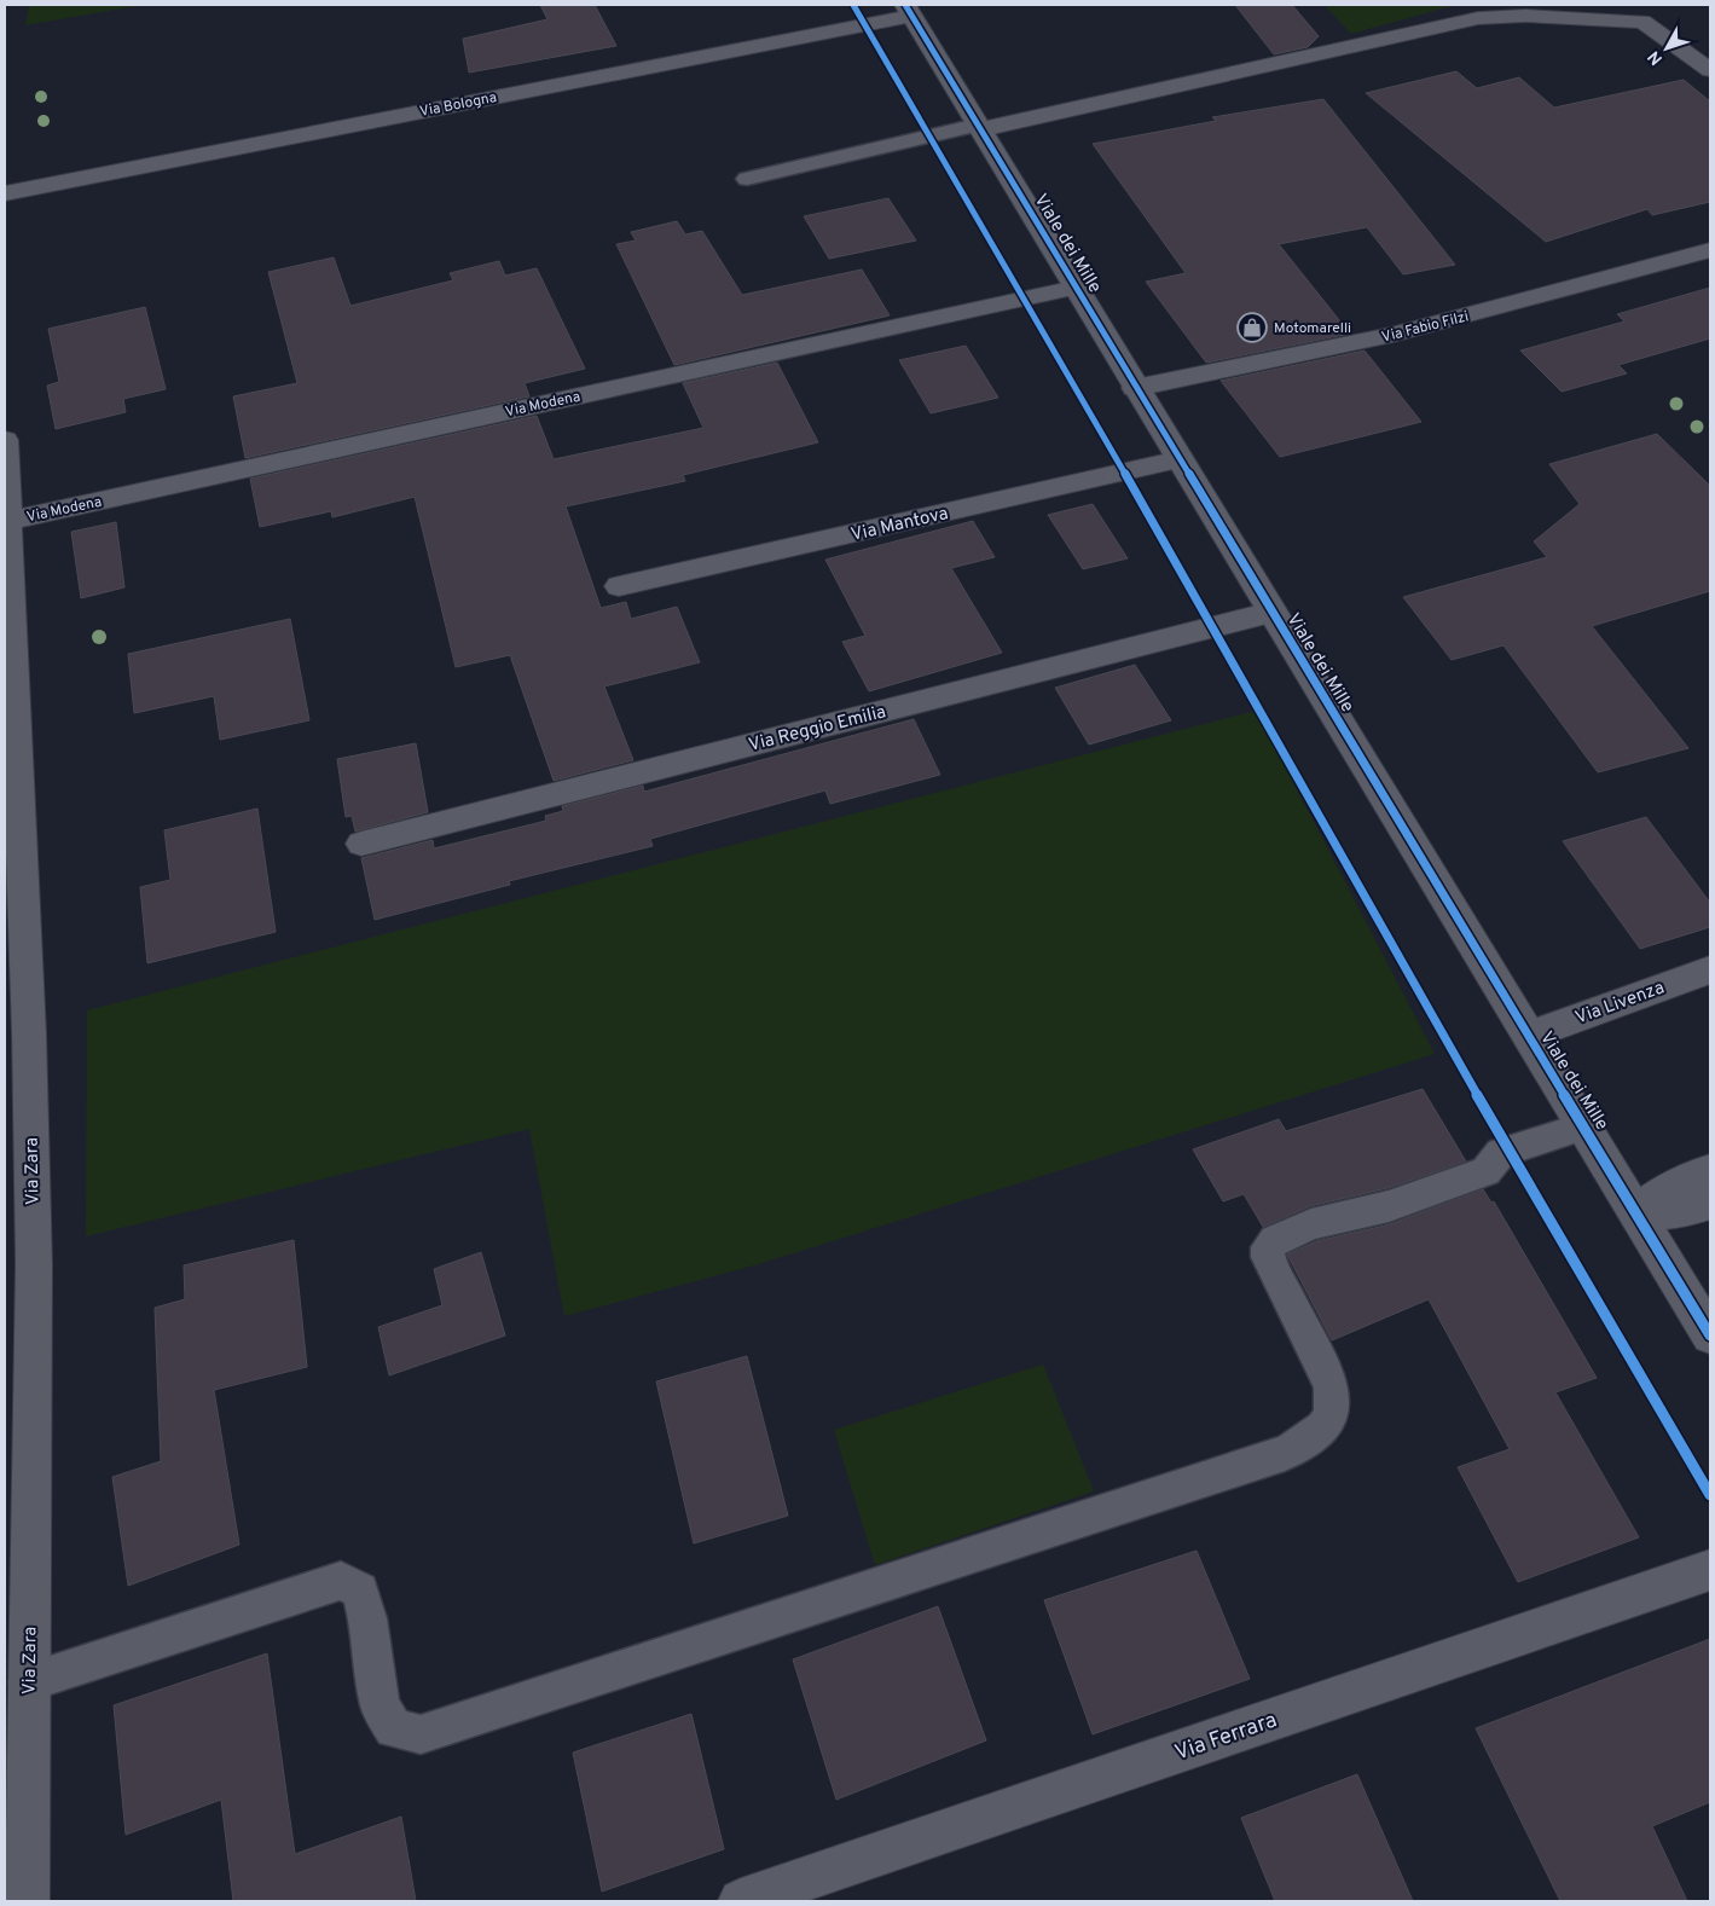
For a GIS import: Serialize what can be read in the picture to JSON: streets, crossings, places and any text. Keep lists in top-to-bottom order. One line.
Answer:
{"streets":{"street":["Via Bologna","Viale dei Mille","Via Fabio Filzi","Via Modena","Via Mantova","Via Reggio Emilia","Via Livenza","Via Zara","Via Ferrara"]},"crossings":[["Via Bologna","Viale dei Mille"],["Viale dei Mille","Via Fabio Filzi"],["Viale dei Mille","Via Modena"],["Viale dei Mille","Via Mantova"],["Viale dei Mille","Via Reggio Emilia"],["Viale dei Mille","Via Livenza"],["Via Modena","Via Zara"]],"places":{"shop":["Motomarelli"]},"north":"bottom left"}
